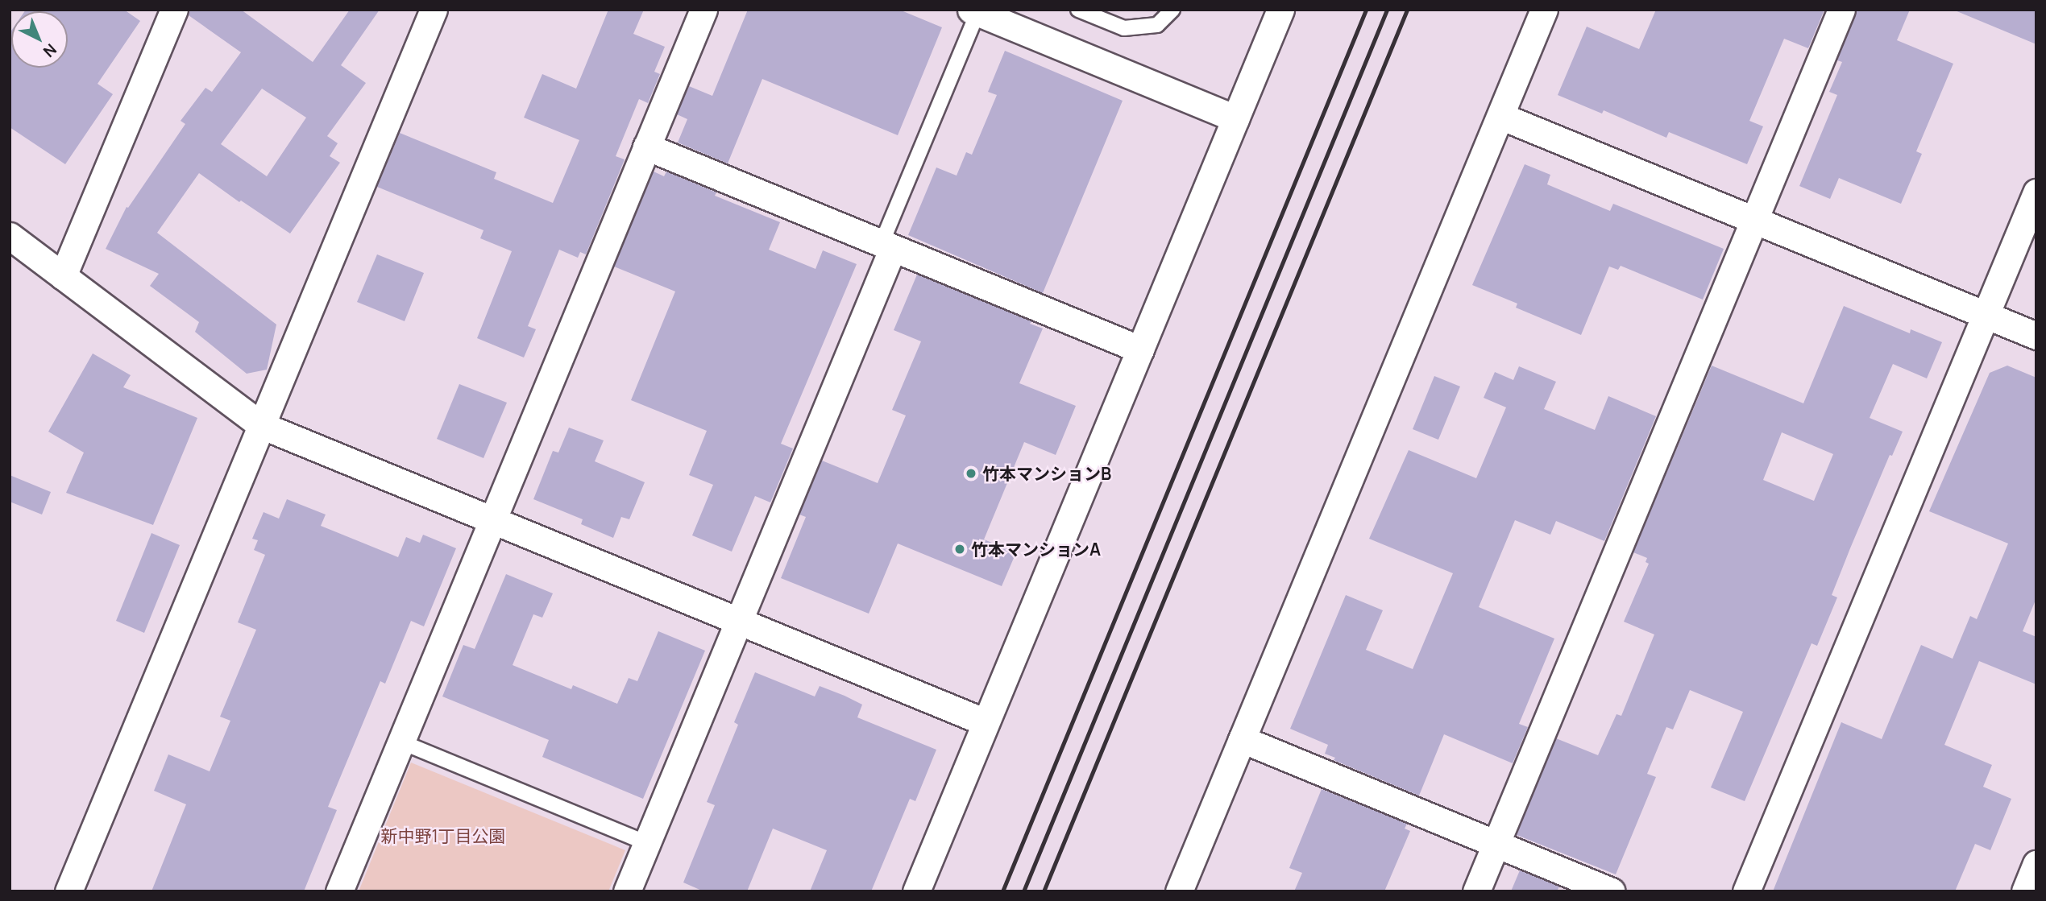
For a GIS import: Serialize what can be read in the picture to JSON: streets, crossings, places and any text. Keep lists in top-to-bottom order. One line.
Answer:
{"parks":["新中野1丁目公園"],"places":["竹本マンションB","竹本マンションA"],"north":"bottom right"}
